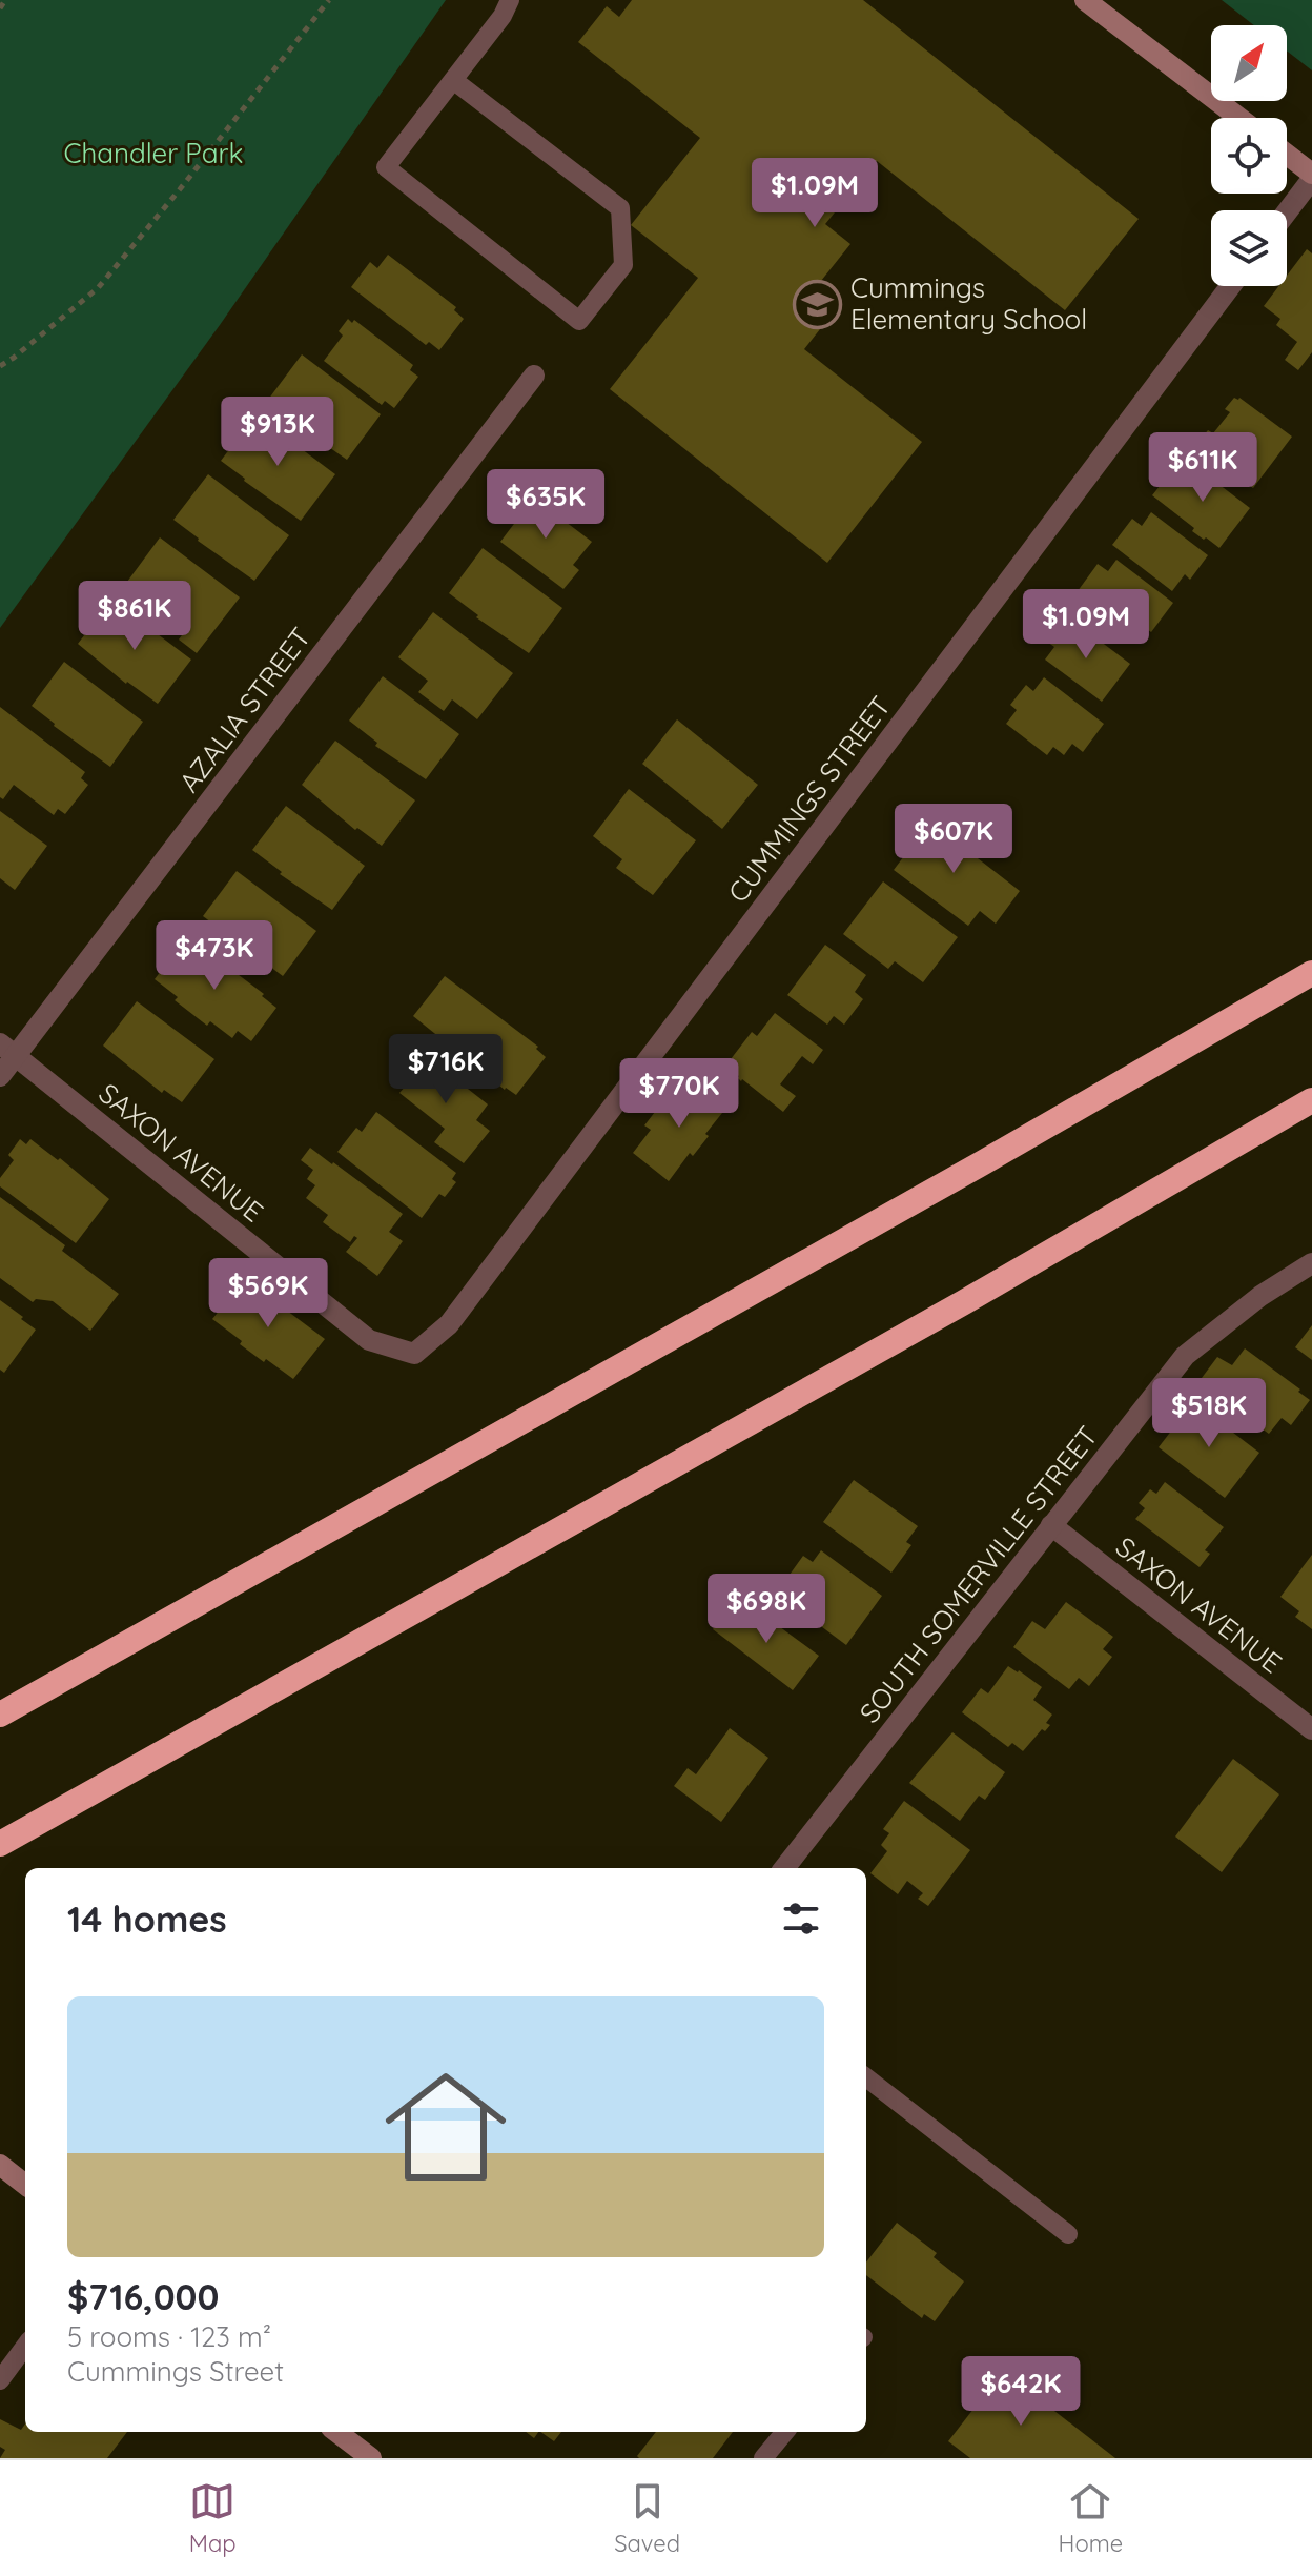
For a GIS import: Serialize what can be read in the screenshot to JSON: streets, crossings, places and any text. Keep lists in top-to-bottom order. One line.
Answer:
{"streets":{"street":["AZALIA STREET","CUMMINGS STREET","SAXON AVENUE","SOUTH SOMERVILLE STREET"]},"crossings":[["AZALIA STREET","SAXON AVENUE"],["CUMMINGS STREET","SAXON AVENUE"],["SAXON AVENUE","SOUTH SOMERVILLE STREET"]],"parks":["Chandler Park"],"places":{"school or university":["Cummings Elementary School"]},"north":"top right","page":{"price":["$1.09M","$913K","$611K","$635K","$861K","$1.09M","$607K","$473K","$716K","$770K","$569K","$518K","$698K","$642K"],"heading":"14 homes","list":[{"name":"$716,000","note":"5 rooms · 123 m² · Cummings Street"}],"tabs":["Map","Saved","Home"]}}
